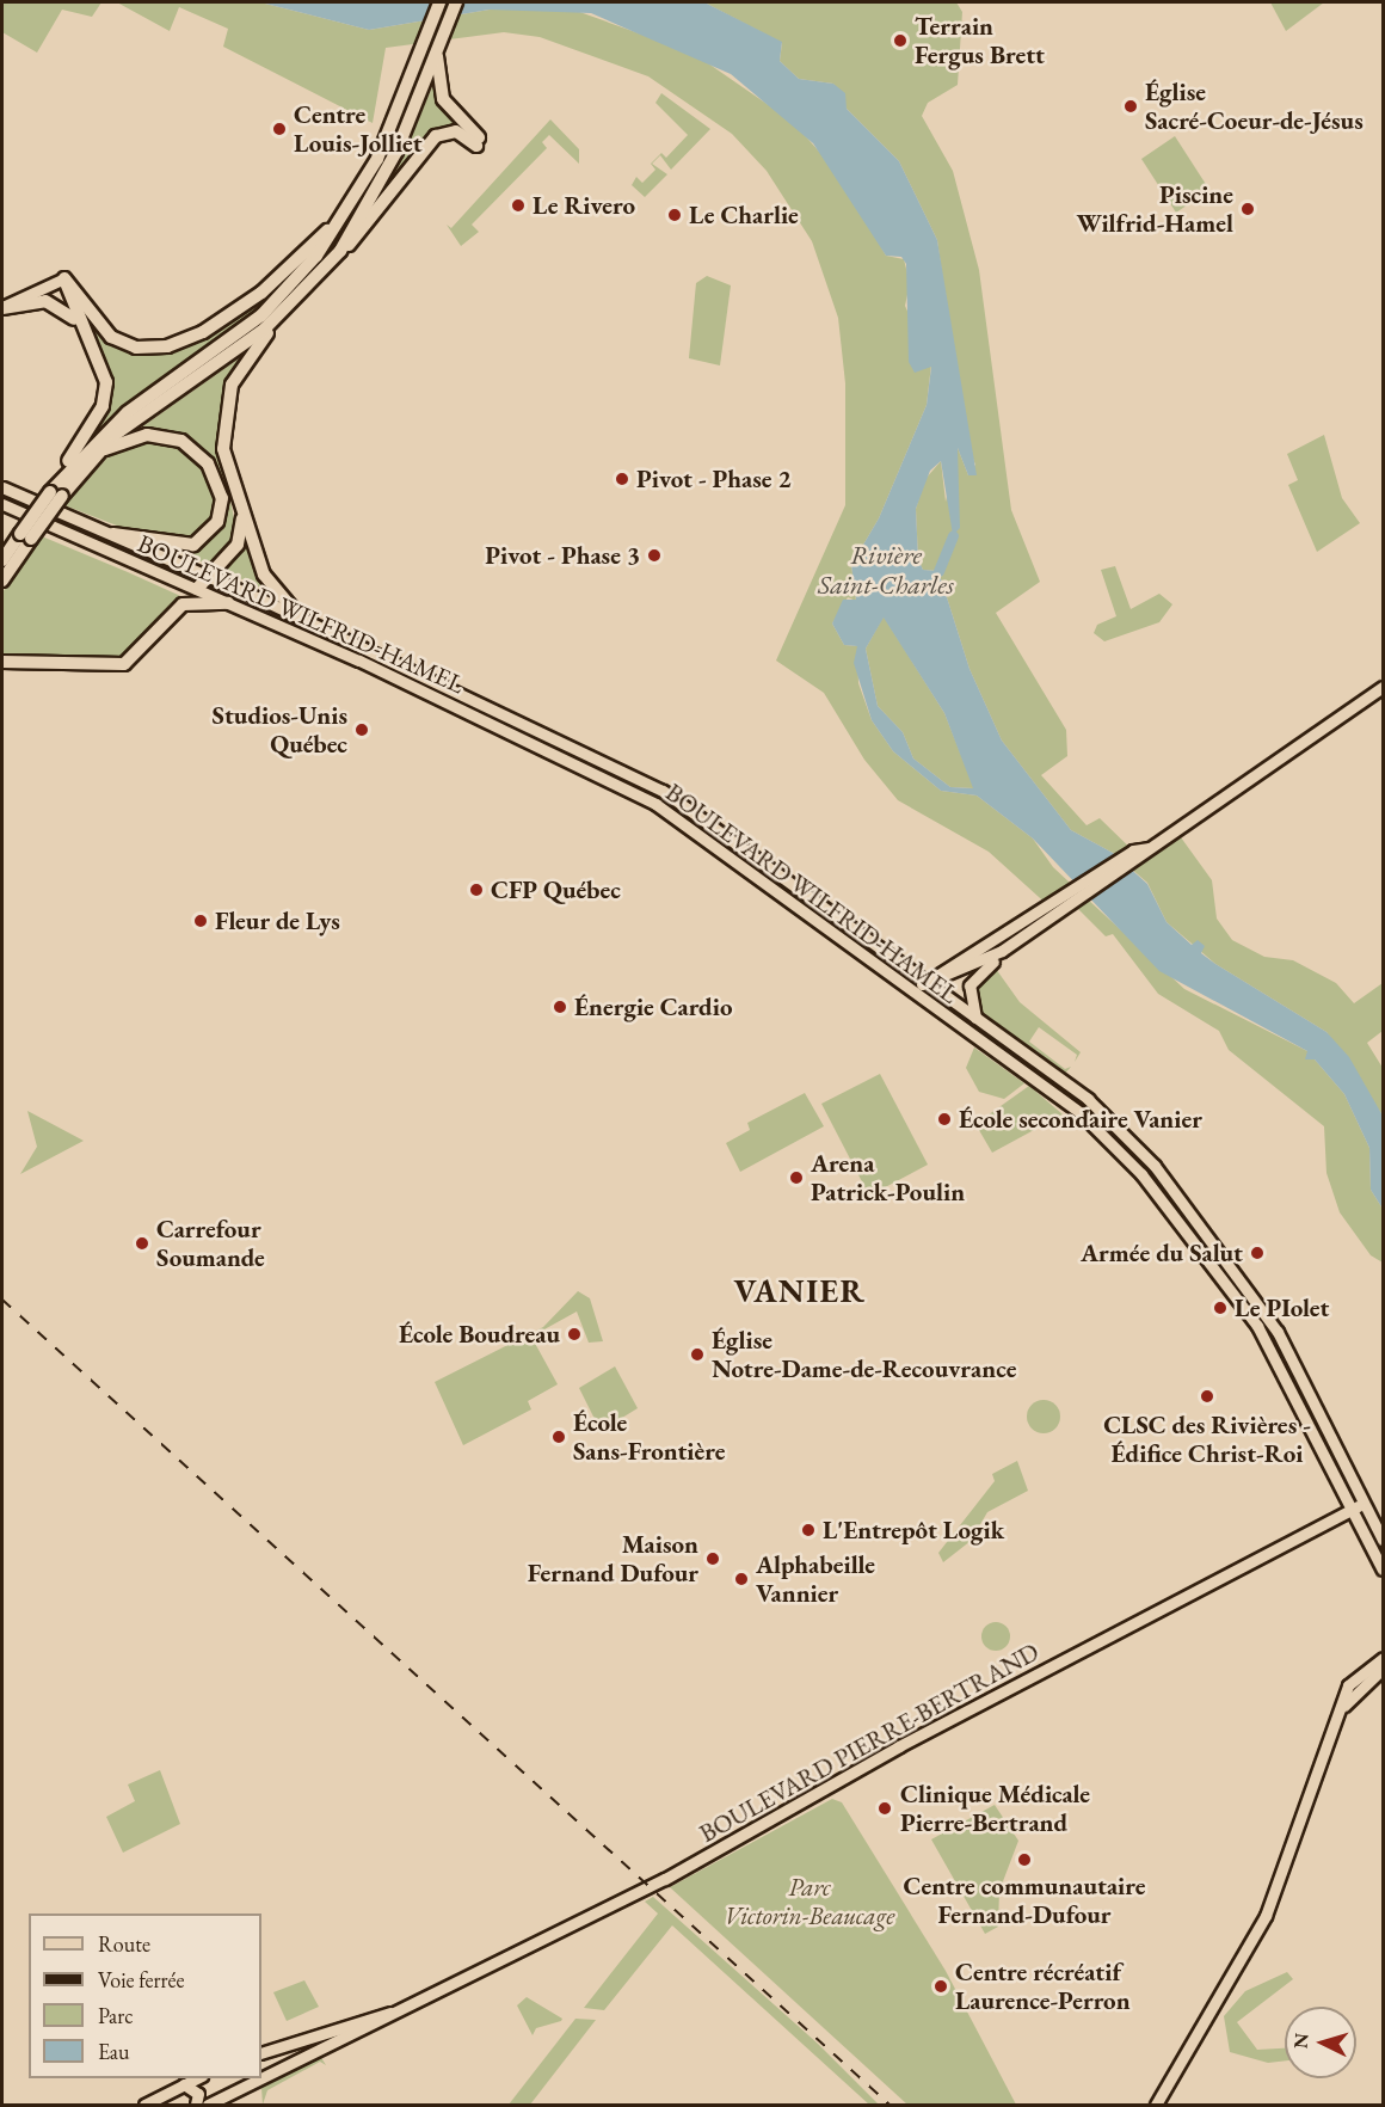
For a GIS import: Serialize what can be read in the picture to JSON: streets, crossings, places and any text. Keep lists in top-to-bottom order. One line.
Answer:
{"streets":{"main road":["BOULEVARD WILFRID-HAMEL","BOULEVARD PIERRE-BERTRAND"]},"crossings":[["BOULEVARD WILFRID-HAMEL","BOULEVARD PIERRE-BERTRAND"]],"districts":["VANIER"],"water":["Rivière Saint-Charles"],"parks":["Parc Victorin-Beaucage"],"places":["Terrain Fergus Brett","Église Sacré-Coeur-de-Jésus","Centre Louis-Jolliet","Le Rivero","Piscine Wilfrid-Hamel","Le Charlie","Pivot - Phase 2","Pivot - Phase 3","Studios-Unis Québec","CFP Québec","Fleur de Lys","Énergie Cardio","École secondaire Vanier","Arena Patrick-Poulin","Carrefour Soumande","Armée du Salut","Le PIolet","École Boudreau","Église Notre-Dame-de-Recouvrance","CLSC des Rivières - Édifice Christ-Roi","École Sans-Frontière","L'Entrepôt Logik","Maison Fernand Dufour","Alphabeille Vannier","Clinique Médicale Pierre-Bertrand","Centre communautaire Fernand-Dufour","Centre récréatif Laurence-Perron"],"legend":["Route","Voie ferrée","Parc","Eau"],"north":"left"}
